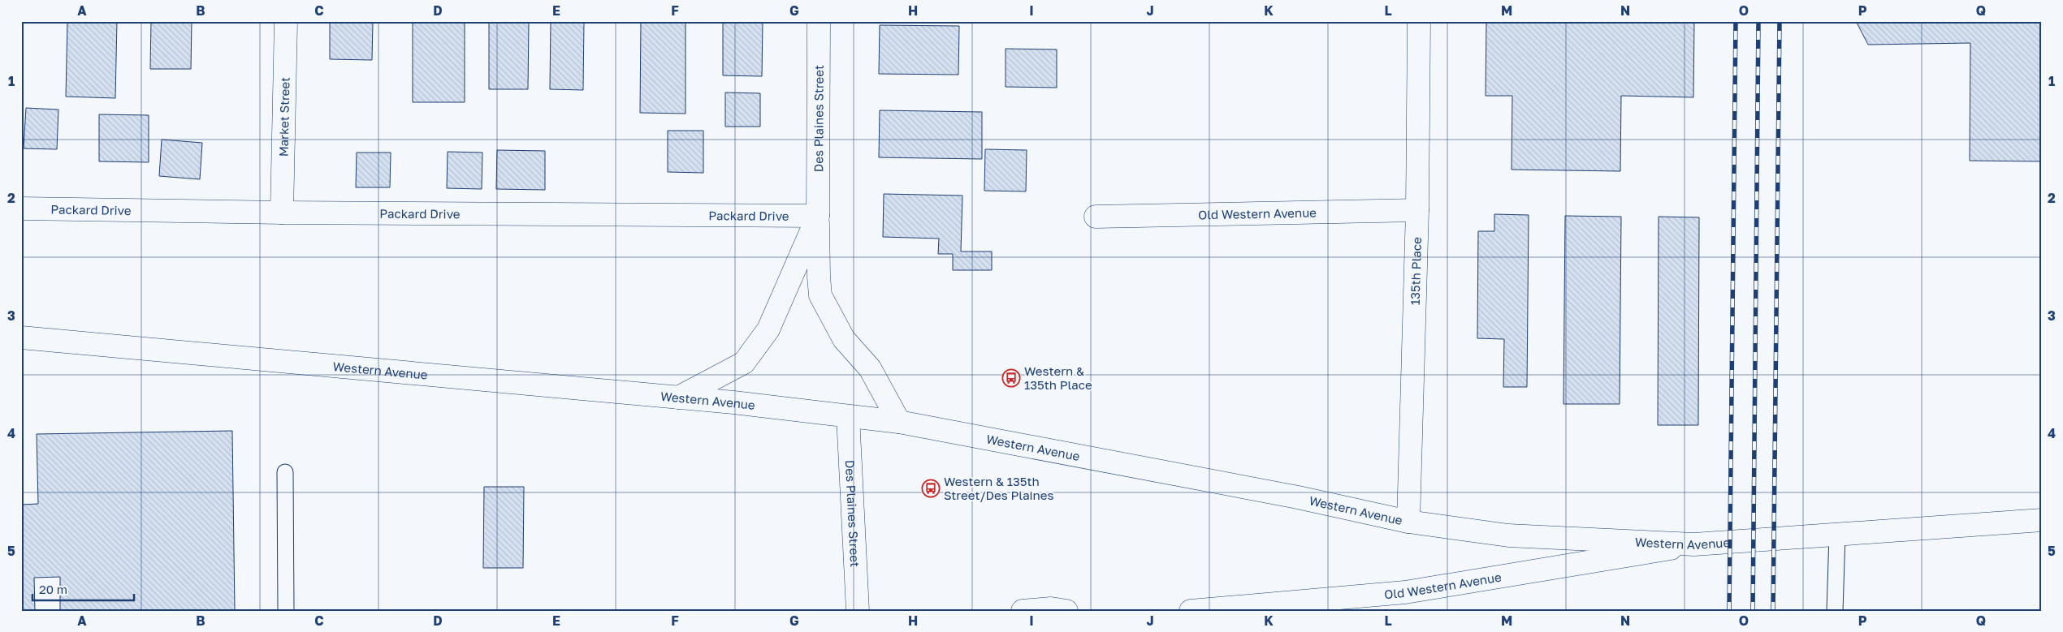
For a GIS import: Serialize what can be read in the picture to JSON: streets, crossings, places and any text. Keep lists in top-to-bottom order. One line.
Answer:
{"streets":{"street":["Market Street","Des Plaines Street","Packard Drive","Old Western Avenue","135th Place","Western Avenue"]},"crossings":[["Market Street","Packard Drive"],["Des Plaines Street","Packard Drive"],["Des Plaines Street","Western Avenue"],["Old Western Avenue","135th Place"],["Old Western Avenue","Western Avenue"],["135th Place","Western Avenue"]],"places":{"bus stop":["Western & 135th Place","Western & 135th Street/Des Plaines"]},"scale_bar":"20 m","grid":{"columns":["A","B","C","D","E","F","G","H","I","J","K","L","M","N","O","P","Q"],"rows":["1","2","3","4","5"]}}
